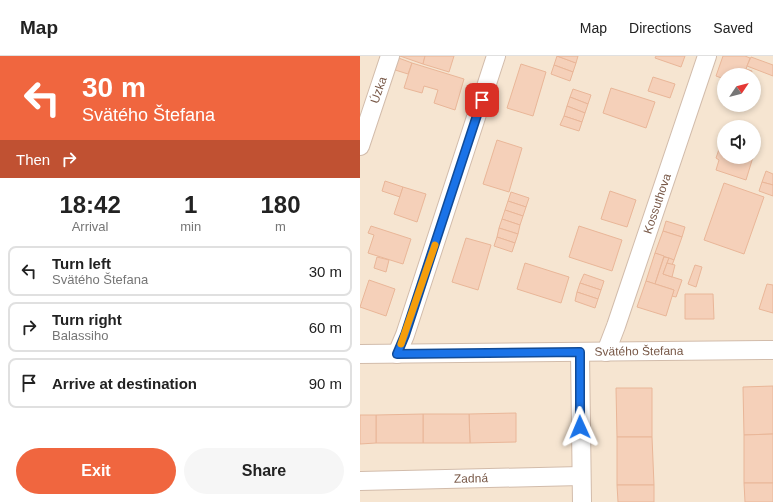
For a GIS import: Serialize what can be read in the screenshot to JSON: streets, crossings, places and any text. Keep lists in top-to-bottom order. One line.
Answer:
{"streets":{"street":["Úzka","Kossuthova","Svätého Štefana","Zadná"]},"crossings":[["Kossuthova","Svätého Štefana"]],"north":"top right","page":{"header":"Map","nav":["Map","Directions","Saved"],"turn":["30 m","Svätého Štefana"],"then":"Then","eta":["18:42","Arrival","1","min","180","m"],"list":[{"name":"Turn left","note":"Svätého Štefana","value":"30 m"},{"name":"Turn right","note":"Balassiho","value":"60 m"},{"name":"Arrive at destination","value":"90 m"}],"buttons":["Exit","Share"]}}
